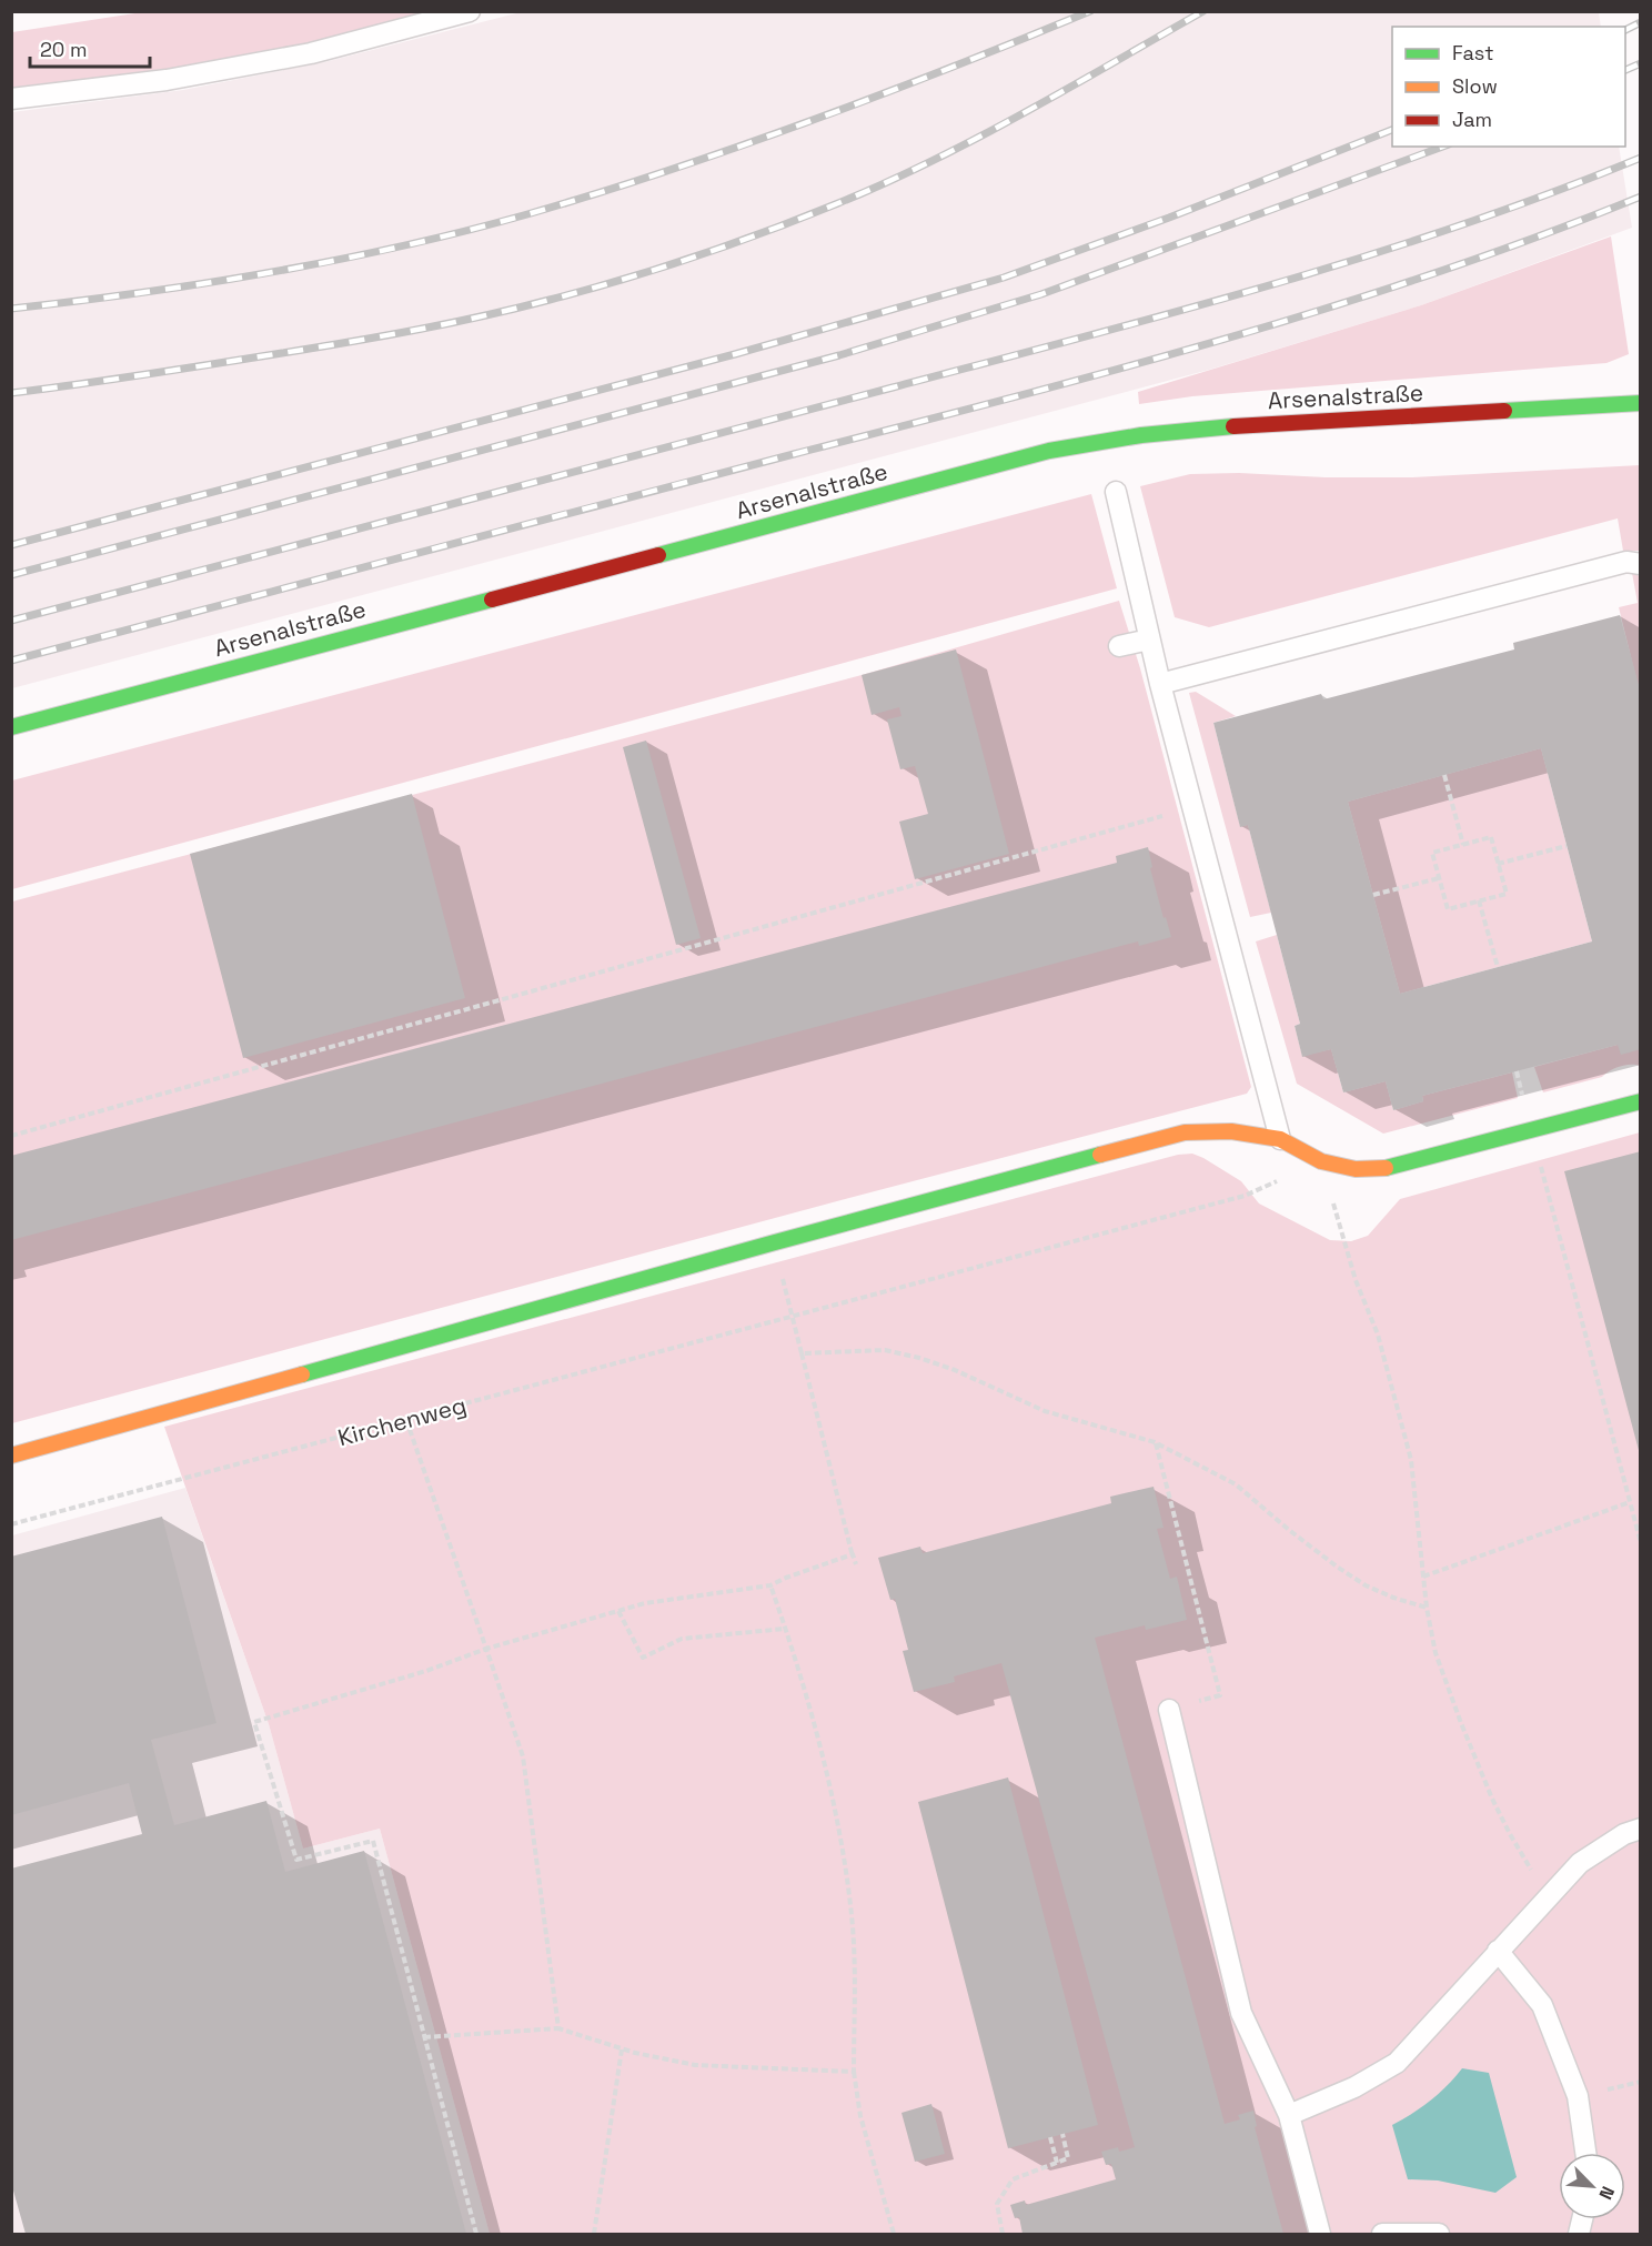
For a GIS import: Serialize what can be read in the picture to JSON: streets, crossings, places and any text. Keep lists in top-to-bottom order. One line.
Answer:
{"streets":{"street":["Arsenalstraße"],"path":["Kirchenweg"]},"legend":["Fast","Slow","Jam"],"scale_bar":"20 m","north":"bottom right"}
